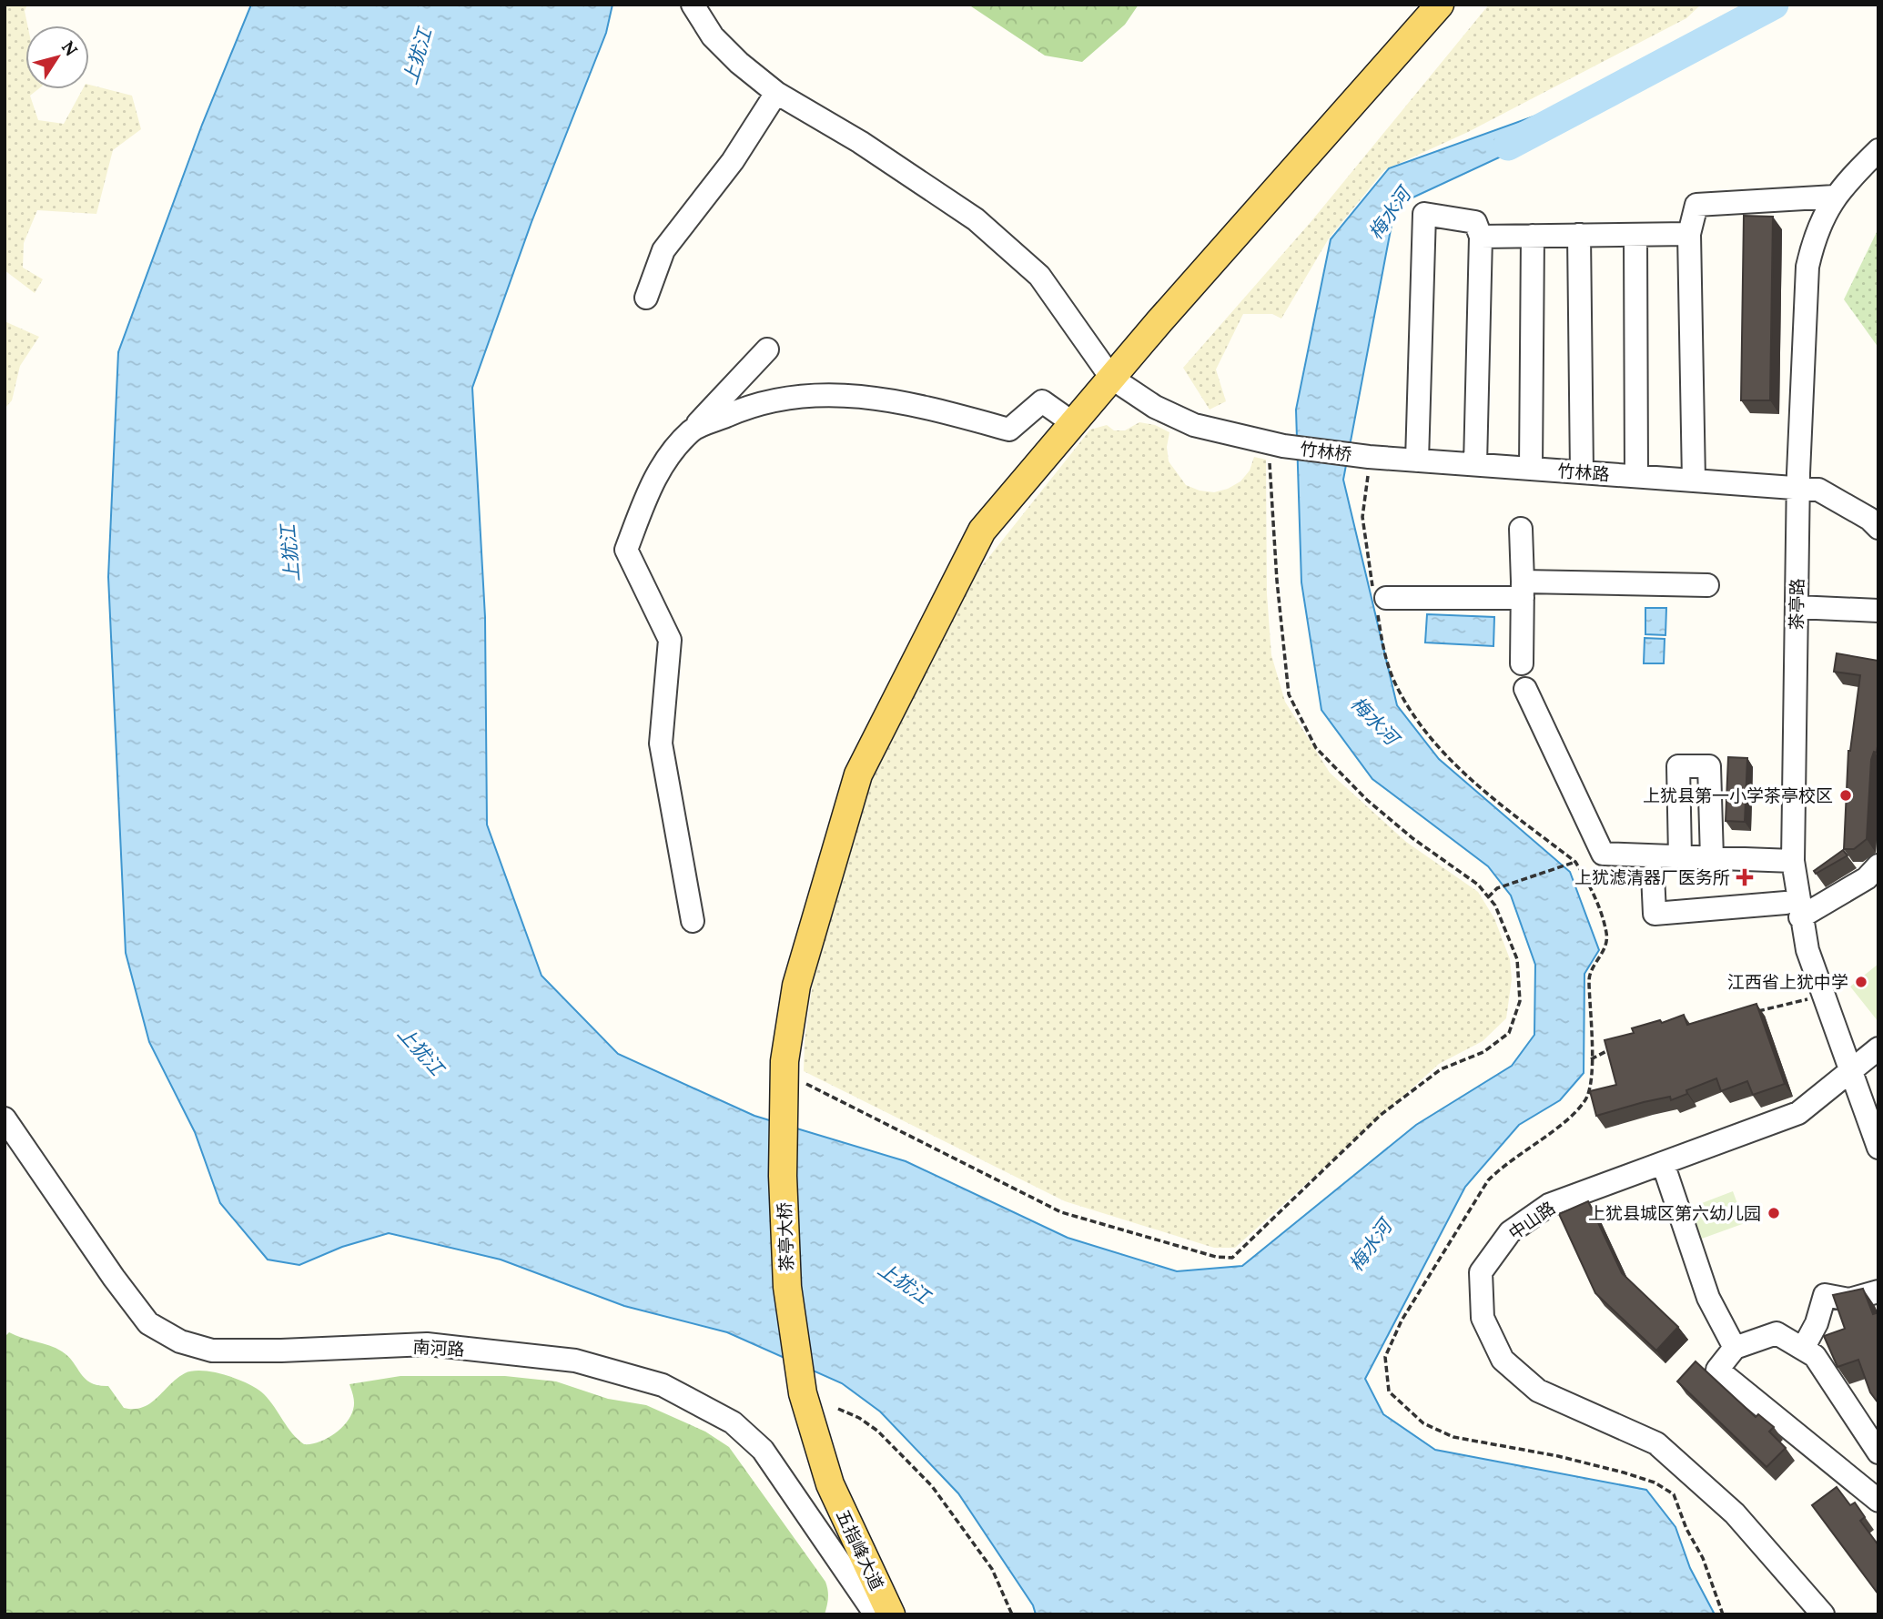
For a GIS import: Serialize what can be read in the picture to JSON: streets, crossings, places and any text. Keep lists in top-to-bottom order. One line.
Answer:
{"streets":{"main road":["茶亭大桥","五指峰大道"],"street":["竹林桥","竹林路","茶亭路","中山路","南河路"]},"crossings":[["竹林桥","竹林路"],["竹林桥","茶亭大桥"],["竹林路","茶亭路"],["茶亭路","中山路"],["茶亭大桥","五指峰大道"]],"water":["上犹江","梅水河"],"places":{"other":["上犹县第一小学茶亭校区","江西省上犹中学","上犹县城区第六幼儿园"],"health":["上犹滤清器厂医务所"]},"north":"top right"}
